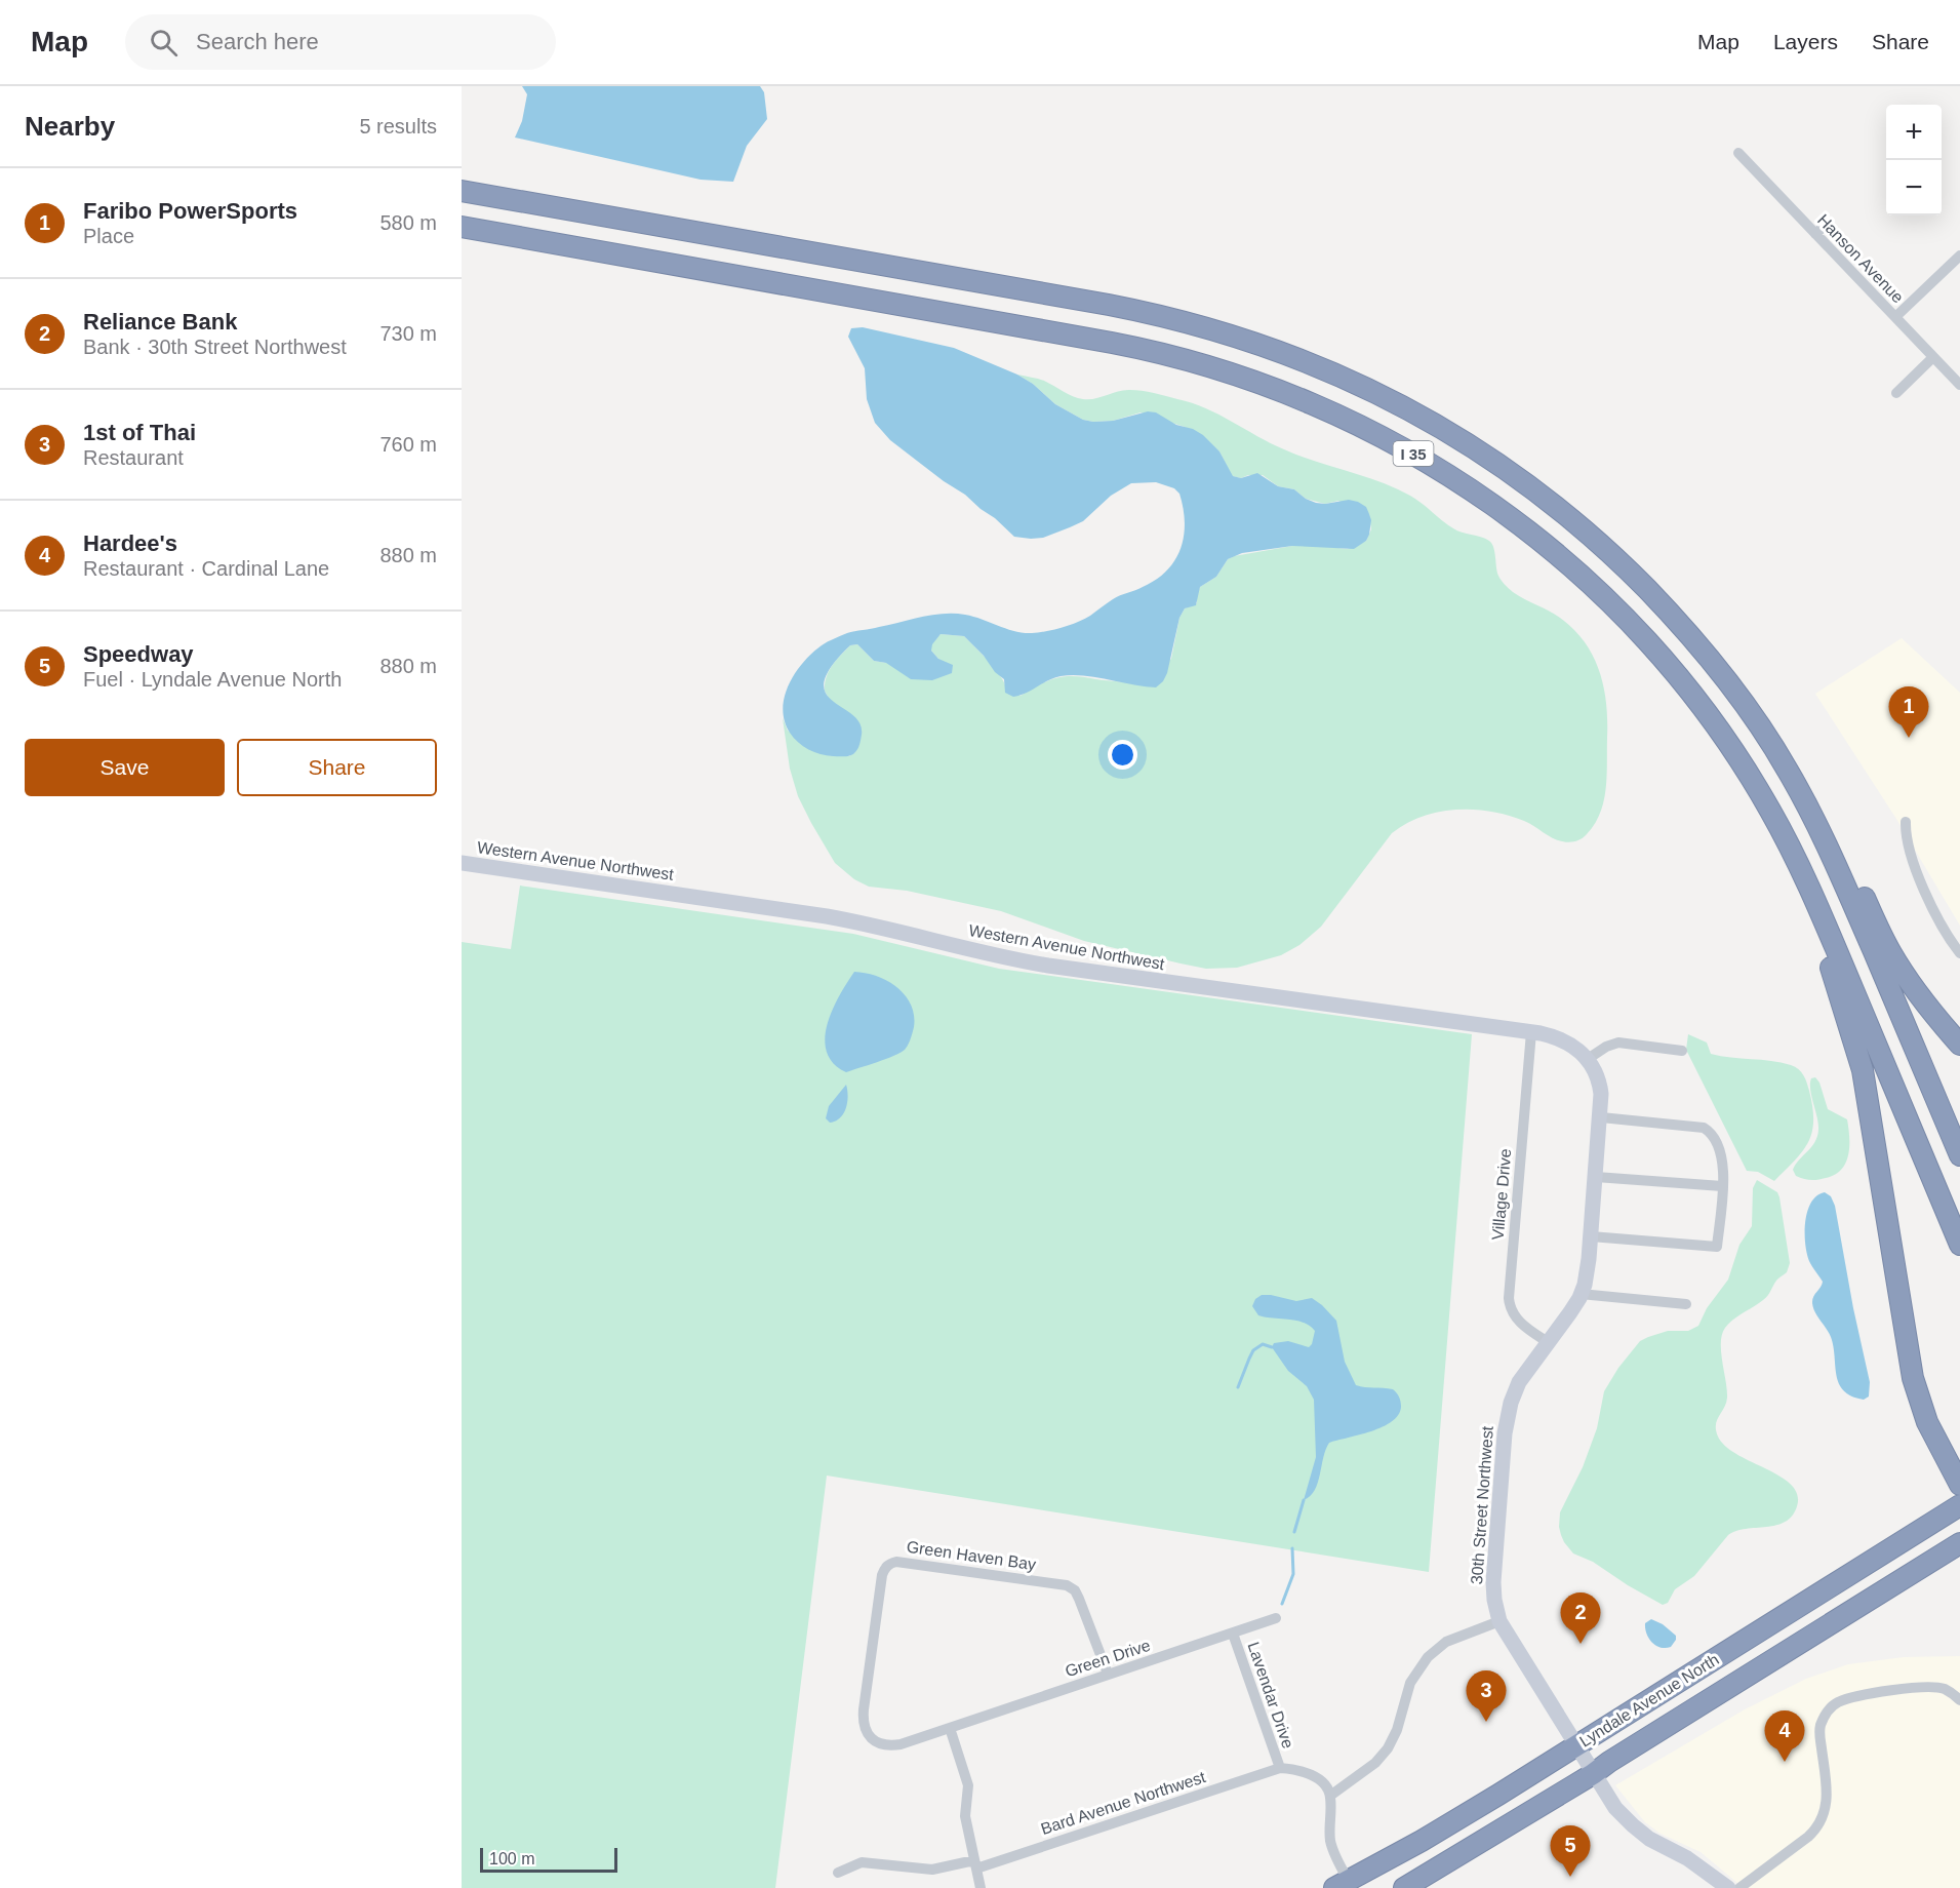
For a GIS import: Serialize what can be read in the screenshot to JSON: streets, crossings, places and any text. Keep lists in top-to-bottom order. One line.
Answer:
{"streets":{"highway":["I 35","Lyndale Avenue North"],"street":["Hanson Avenue","Western Avenue Northwest","Village Drive","30th Street Northwest","Green Haven Bay","Green Drive","Lavendar Drive","Bard Avenue Northwest"]},"crossings":[["Western Avenue Northwest","Village Drive"],["Western Avenue Northwest","30th Street Northwest"],["Village Drive","30th Street Northwest"],["30th Street Northwest","Lyndale Avenue North"],["Green Haven Bay","Green Drive"],["Green Drive","Lavendar Drive"],["Lavendar Drive","Bard Avenue Northwest"]],"scale_bar":"100 m","page":{"header":"Map","search":"Search here","nav":["Map","Layers","Share"],"heading":["Nearby","5 results"],"map_buttons":["+","−"],"list":[{"mark":"1","name":"Faribo PowerSports","note":"Place","value":"580 m"},{"mark":"2","name":"Reliance Bank","note":"Bank · 30th Street Northwest","value":"730 m"},{"mark":"3","name":"1st of Thai","note":"Restaurant","value":"760 m"},{"mark":"4","name":"Hardee's","note":"Restaurant · Cardinal Lane","value":"880 m"},{"mark":"5","name":"Speedway","note":"Fuel · Lyndale Avenue North","value":"880 m"}],"pins":["1","2","3","4","5"],"buttons":["Save","Share"],"scale":"100 m"}}
